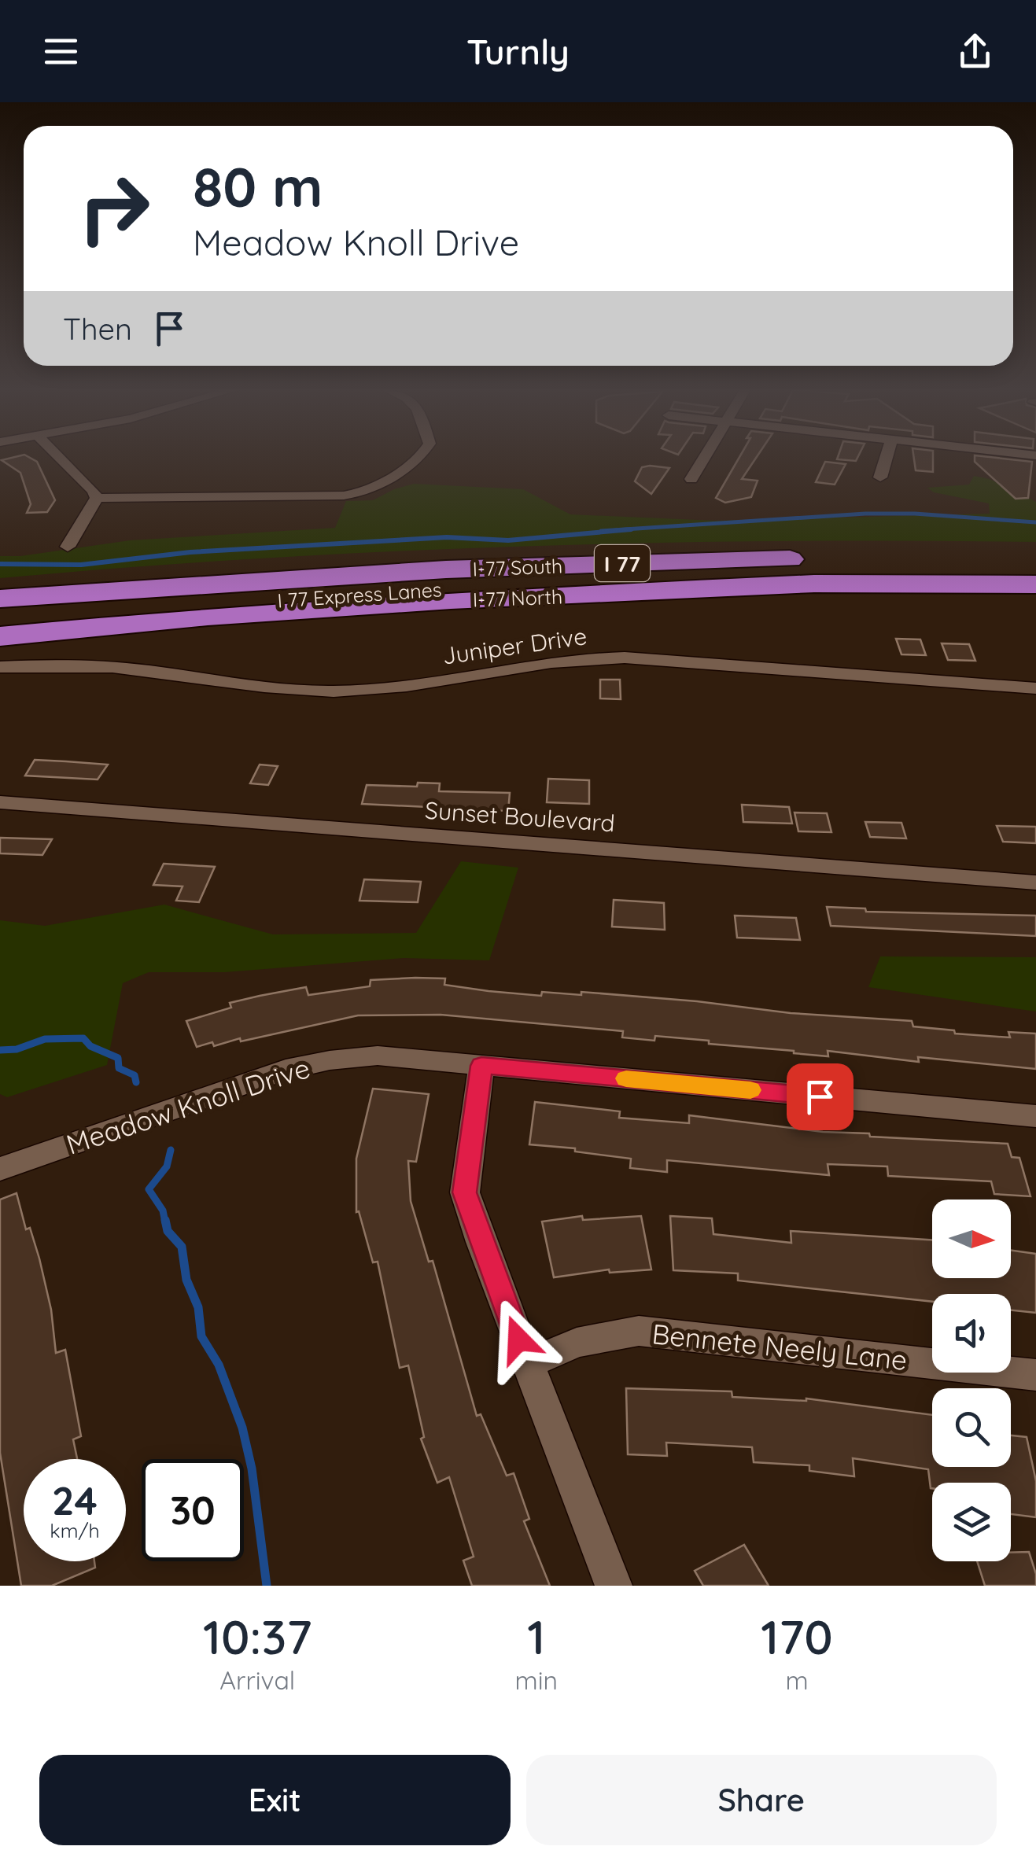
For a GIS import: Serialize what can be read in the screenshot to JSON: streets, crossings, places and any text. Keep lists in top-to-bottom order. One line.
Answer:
{"streets":{"highway":["I 77","I-77 South","I 77 Express Lanes","I-77 North"],"street":["Juniper Drive","Sunset Boulevard","Meadow Knoll Drive","Bennete Neely Lane"]},"crossings":[["I 77","I-77 South"],["I 77 Express Lanes","I-77 North"]],"north":"right","page":{"header":"Turnly","turn":["80 m","Meadow Knoll Drive"],"then":"Then","speed":"24 km/h","limit":"30","eta":["10:37","Arrival","1","min","170","m"],"buttons":["Exit","Share"]}}
